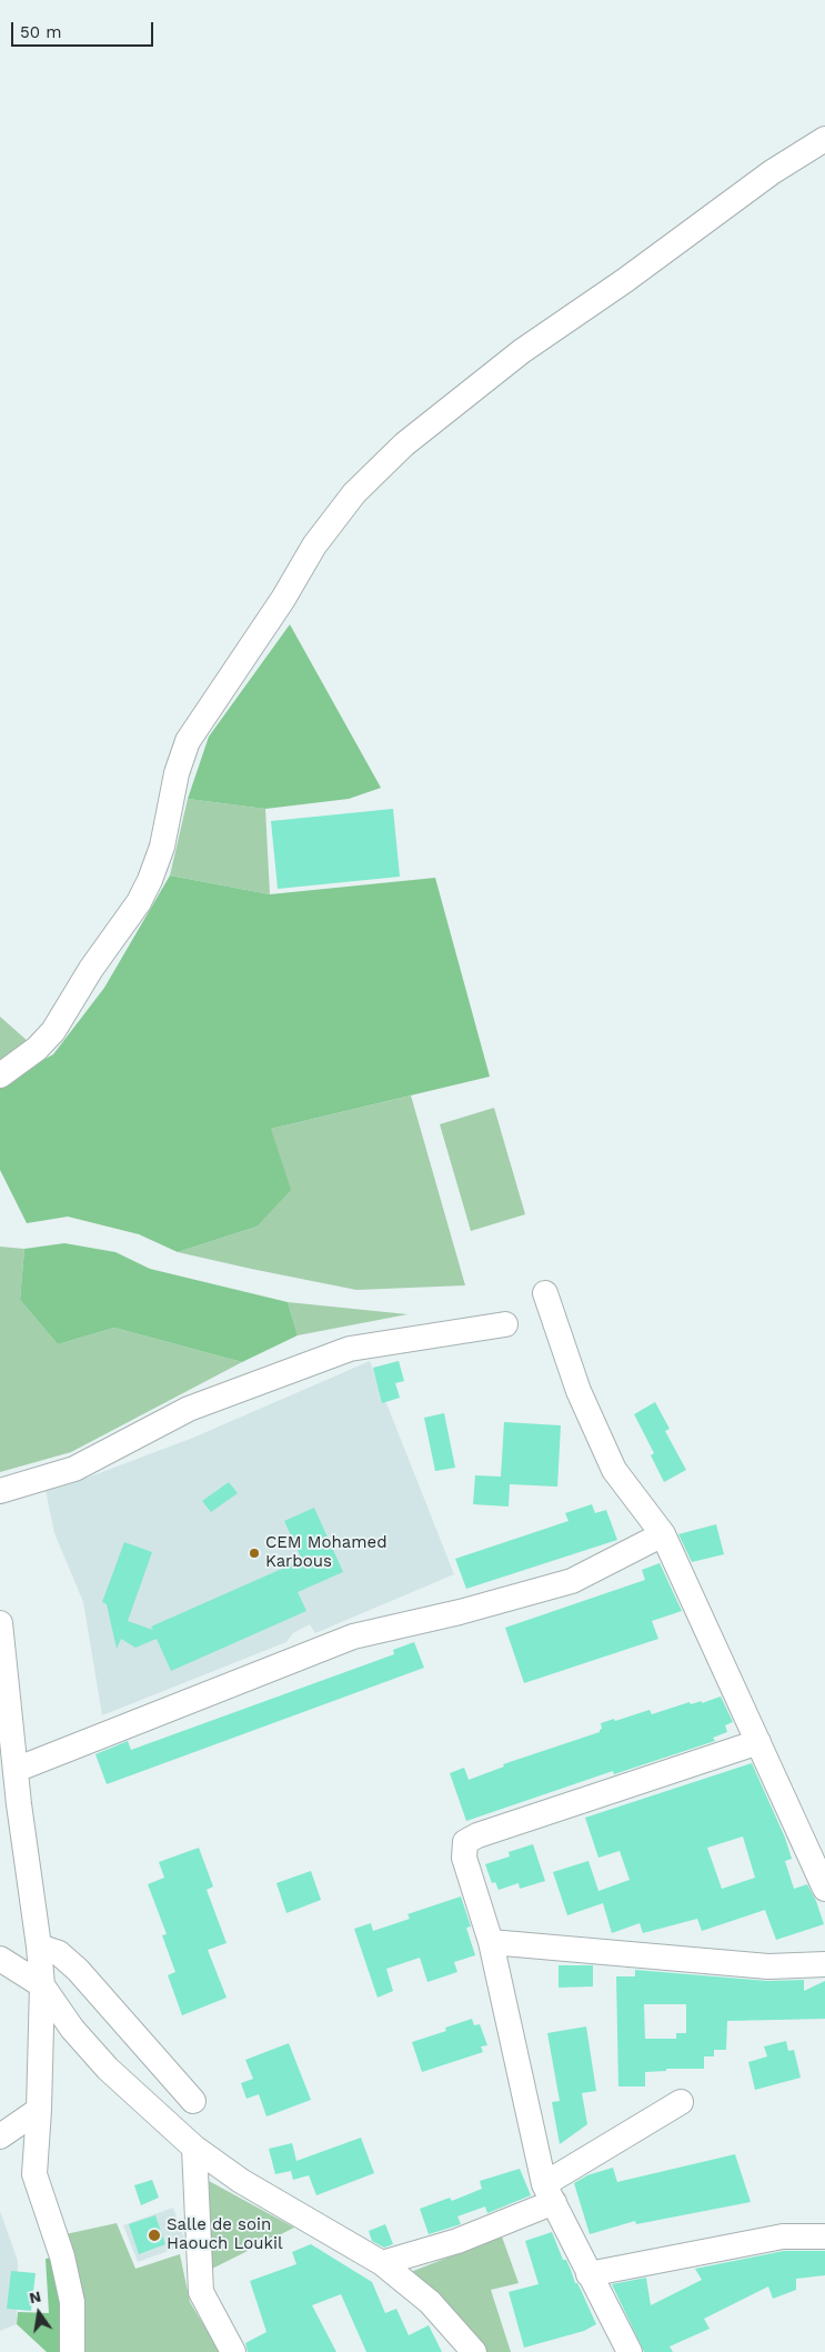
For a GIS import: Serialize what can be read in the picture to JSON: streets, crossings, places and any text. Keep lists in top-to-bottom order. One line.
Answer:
{"places":["CEM Mohamed Karbous","Salle de soin Haouch Loukil"],"scale_bar":"50 m","north":"top"}
